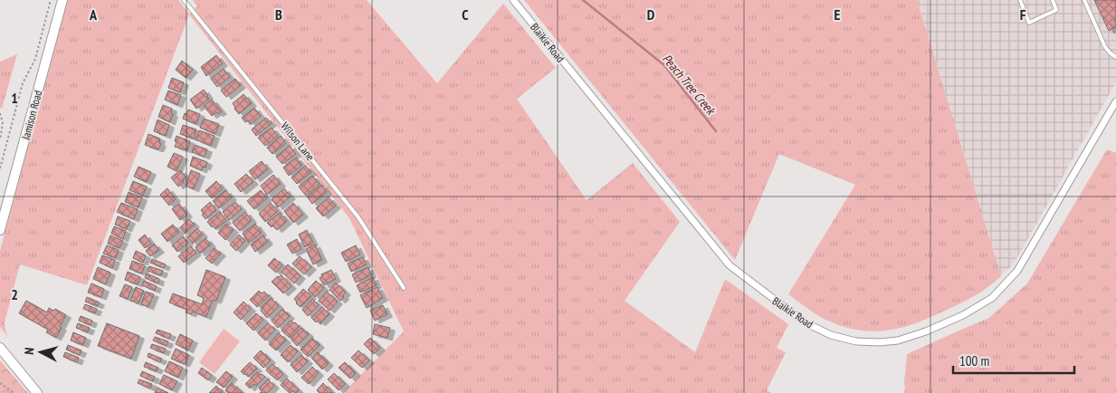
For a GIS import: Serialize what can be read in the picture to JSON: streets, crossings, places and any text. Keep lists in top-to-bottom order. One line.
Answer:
{"streets":{"street":["Blaikie Road","Jamison Road"],"lane":["Wilson Lane"]},"water":["Peach Tree Creek"],"scale_bar":"100 m","north":"left","grid":{"columns":["A","B","C","D","E","F"],"rows":["1","2"]}}
